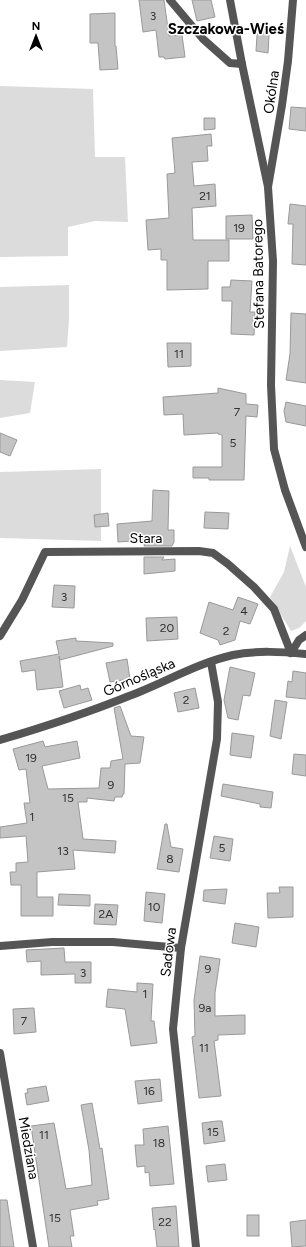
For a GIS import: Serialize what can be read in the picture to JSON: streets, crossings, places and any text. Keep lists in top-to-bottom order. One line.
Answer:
{"streets":{"street":["Okólna","Stefana Batorego","Stara","Górnośląska","Sadowa","Miedziana"]},"crossings":[["Okólna","Stefana Batorego"],["Stara","Górnośląska"],["Górnośląska","Sadowa"]],"districts":["Szczakowa-Wieś"],"house_numbers":["3","21","19","11","7","5","3","4","20","2","2","19","9","15","1","5","13","8","10","2A","9","3","1","9a","7","11","16","15","11","18","15","22"],"north":"top"}
